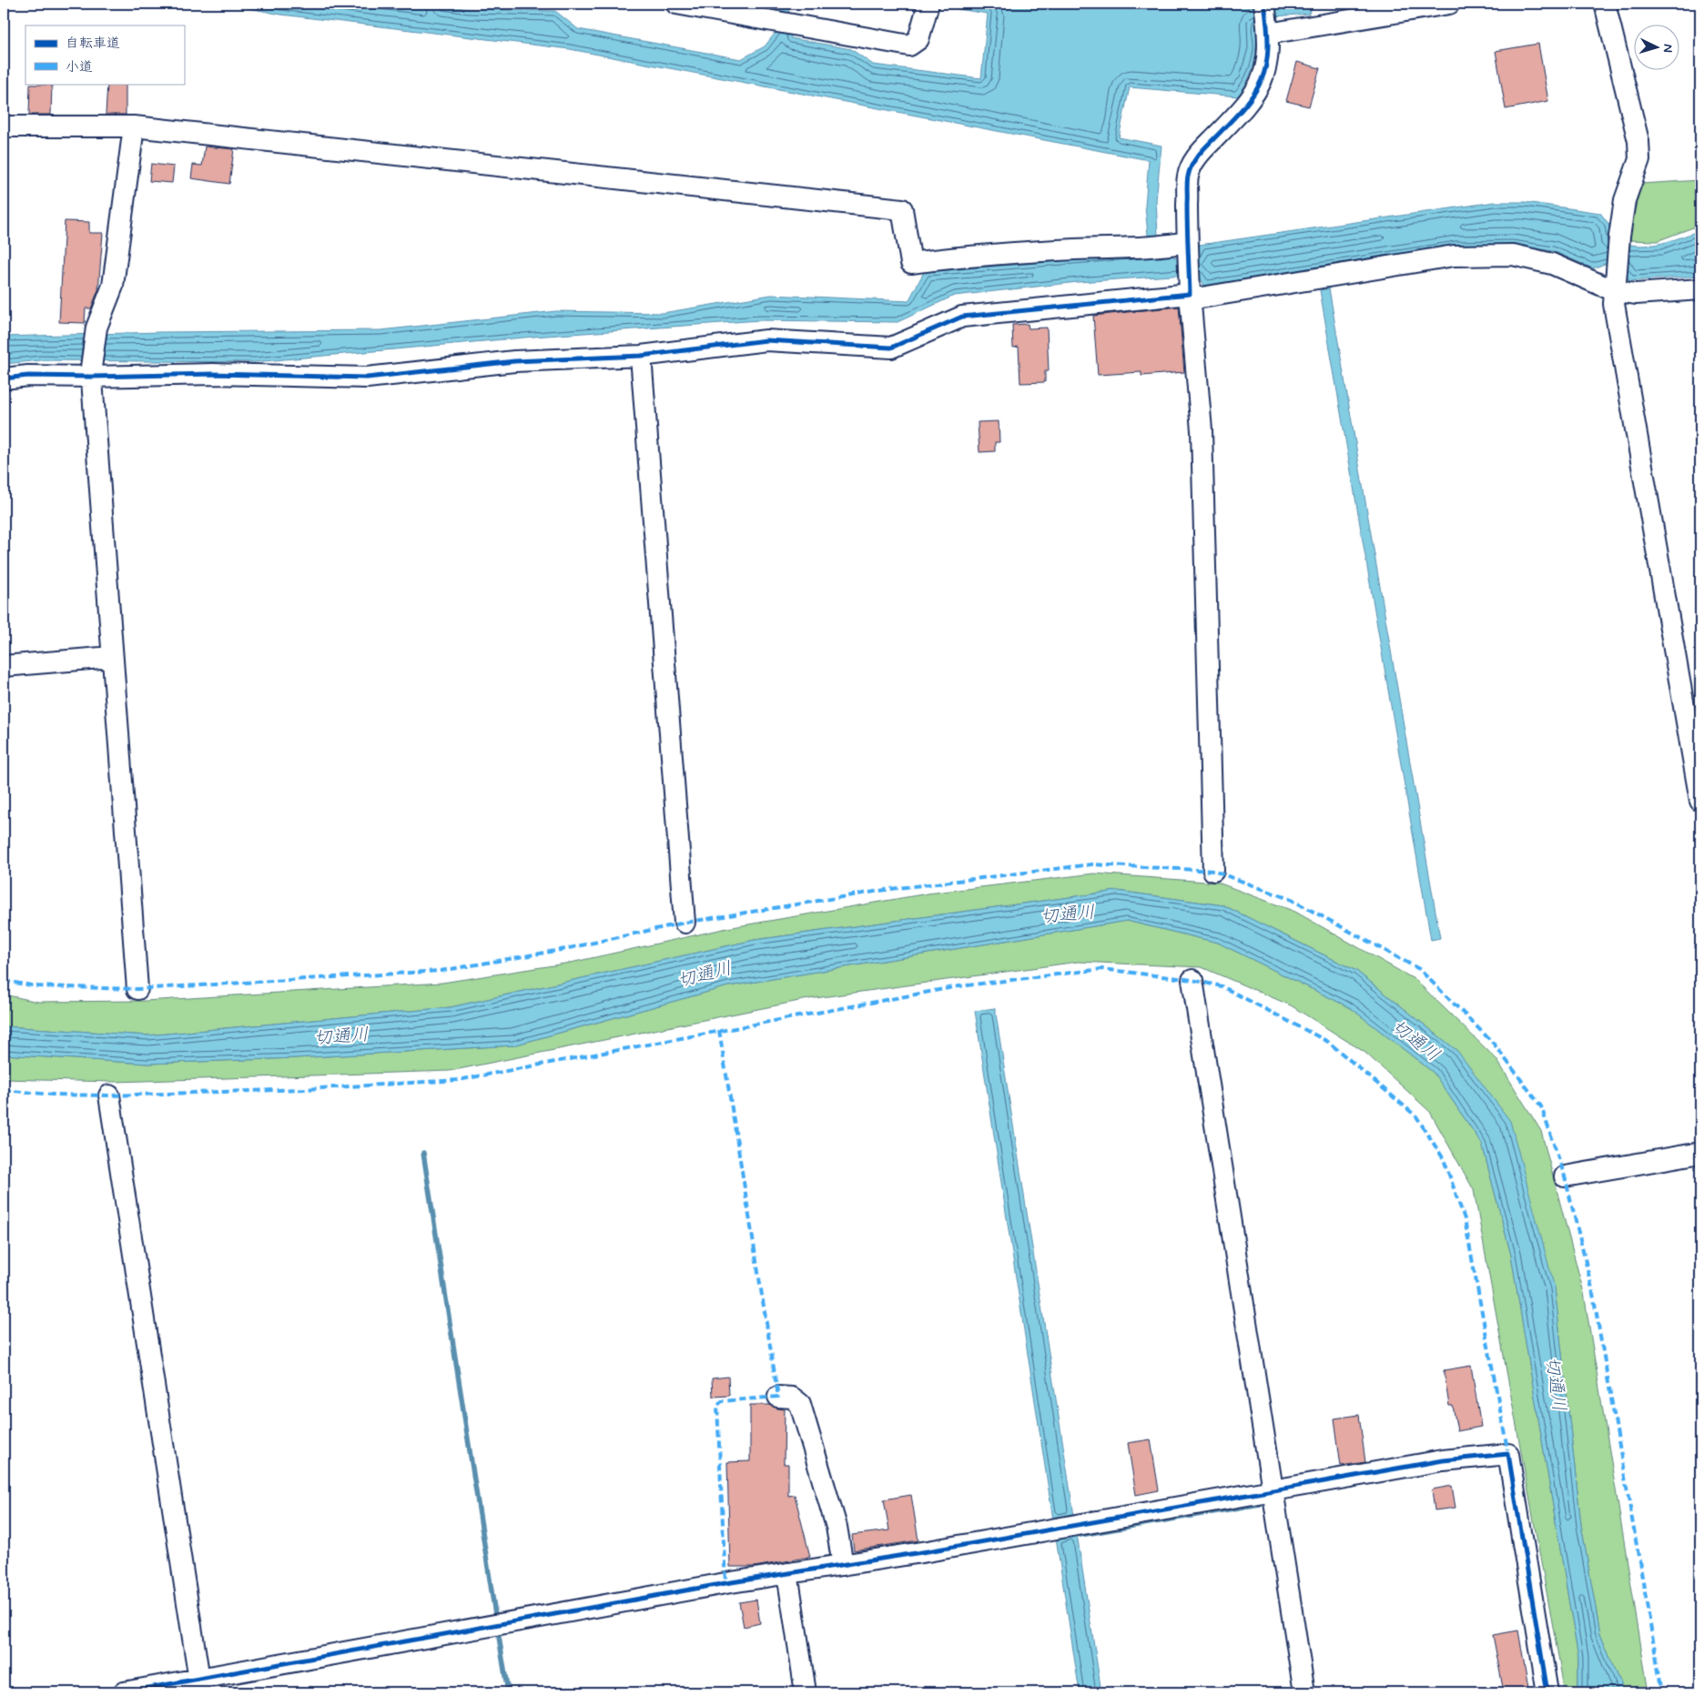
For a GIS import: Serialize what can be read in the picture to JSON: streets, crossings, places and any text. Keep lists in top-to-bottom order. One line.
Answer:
{"water":["切通川"],"legend":["自転車道","小道"],"north":"right"}
